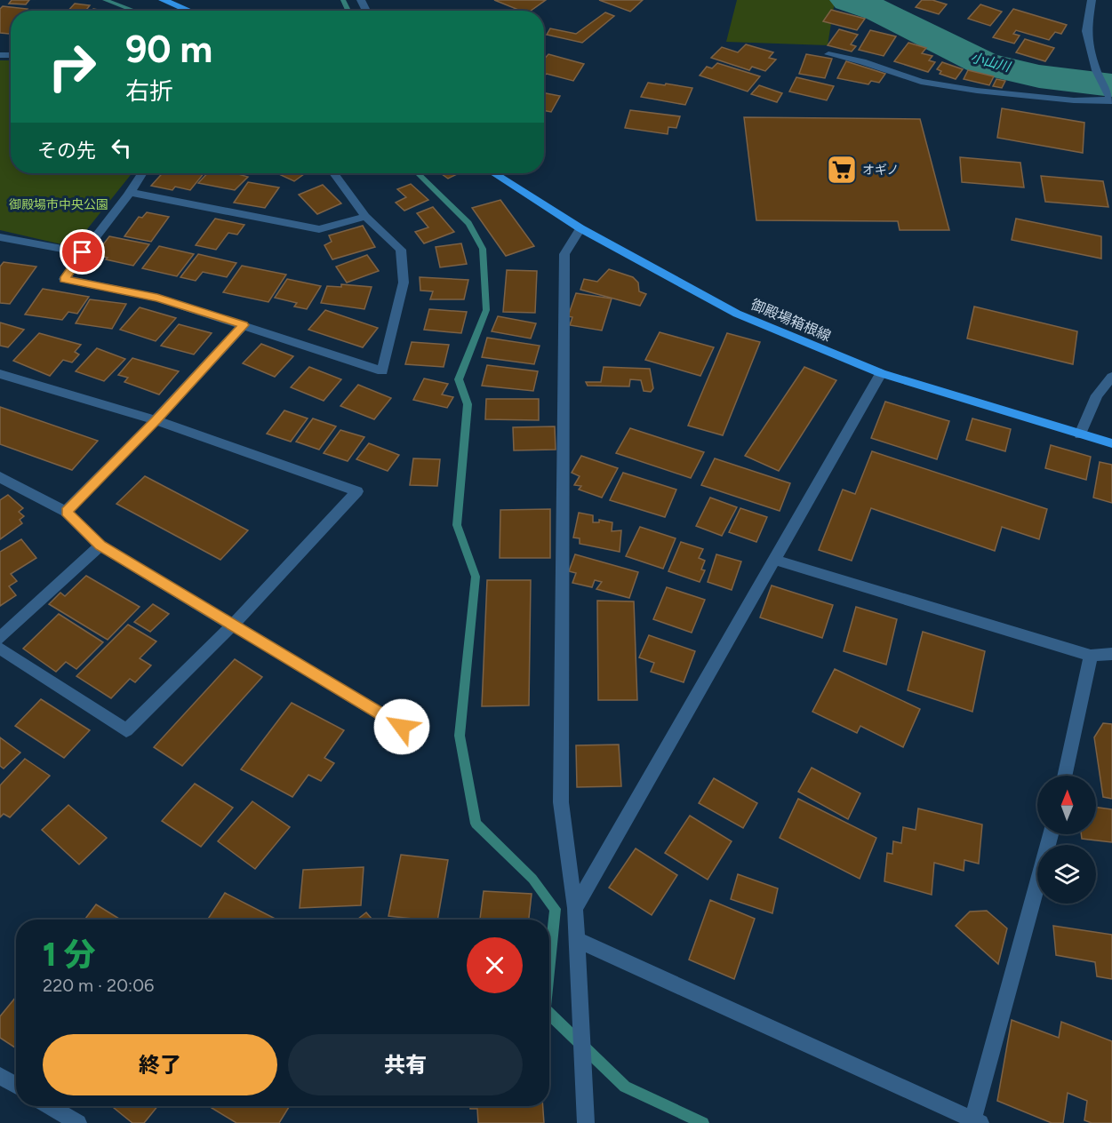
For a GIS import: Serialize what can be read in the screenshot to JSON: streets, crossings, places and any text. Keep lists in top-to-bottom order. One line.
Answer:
{"streets":{"main road":["御殿場箱根線"]},"water":["小山川"],"parks":["御殿場市中央公園"],"places":{"supermarket":["オギノ"]},"north":"top","page":{"turn":["90 m","右折"],"then":"その先","heading":["1 分","220 m · 20:06"],"buttons":["終了","共有"]}}
